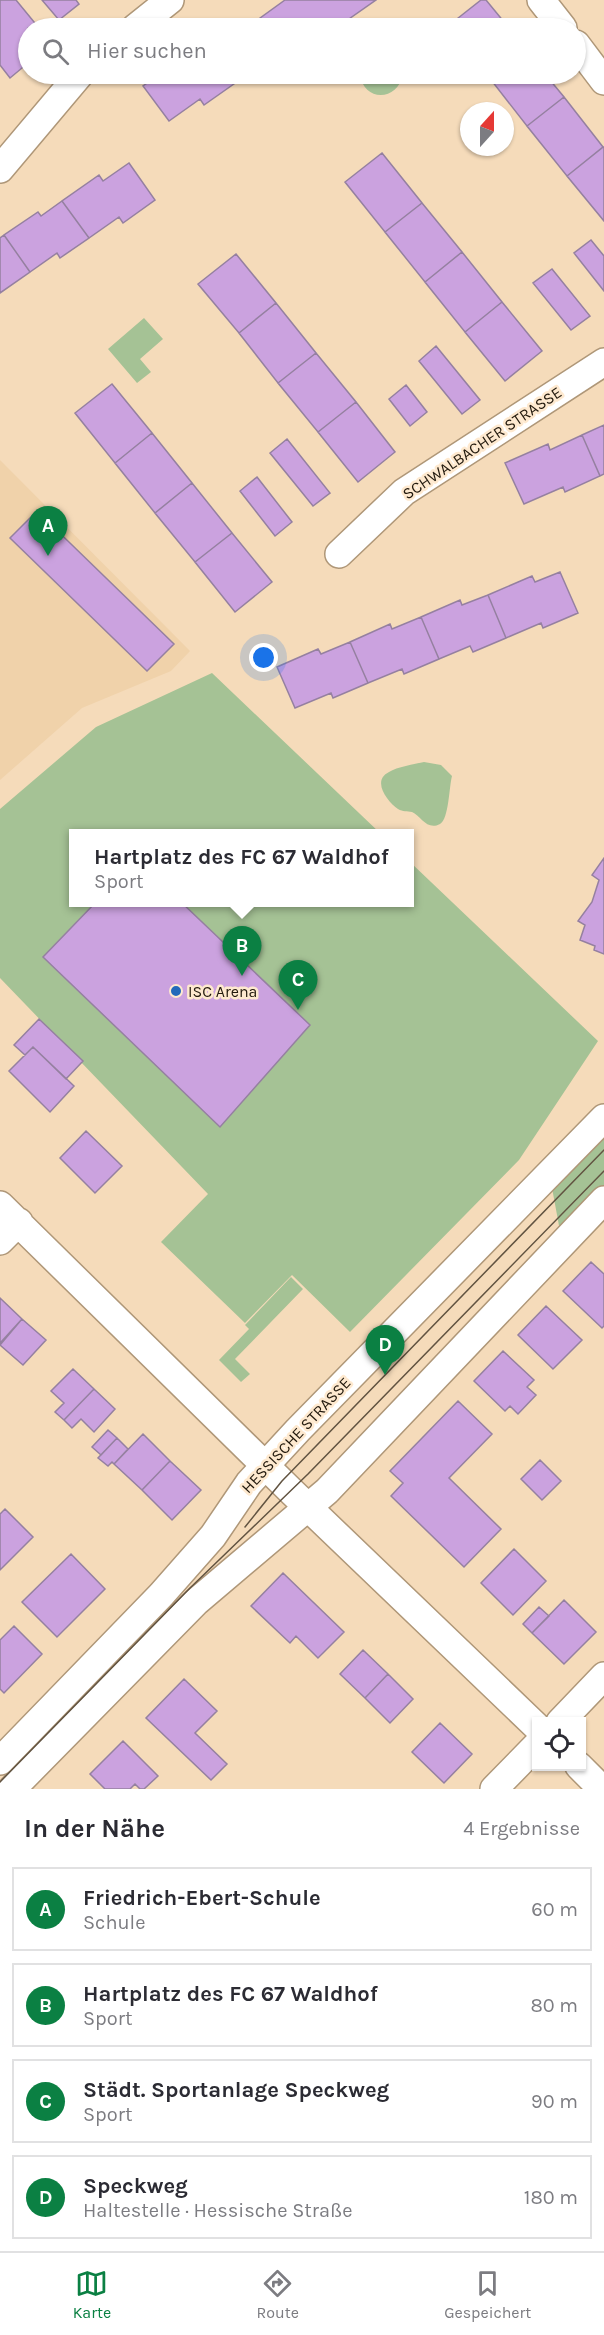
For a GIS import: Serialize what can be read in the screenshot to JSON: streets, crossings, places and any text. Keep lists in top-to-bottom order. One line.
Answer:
{"streets":{"street":["SCHWALBACHER STRASSE","HESSISCHE STRASSE"]},"places":["ISC Arena"],"north":"top","page":{"search":"Hier suchen","pins":["A","B","C","D"],"popup":["Hartplatz des FC 67 Waldhof","Sport"],"heading":["In der Nähe","4 Ergebnisse"],"list":[{"mark":"A","name":"Friedrich-Ebert-Schule","note":"Schule","value":"60 m"},{"mark":"B","name":"Hartplatz des FC 67 Waldhof","note":"Sport","value":"80 m"},{"mark":"C","name":"Städt. Sportanlage Speckweg","note":"Sport","value":"90 m"},{"mark":"D","name":"Speckweg","note":"Haltestelle · Hessische Straße","value":"180 m"}],"nav":["Karte","Route","Gespeichert"]}}
